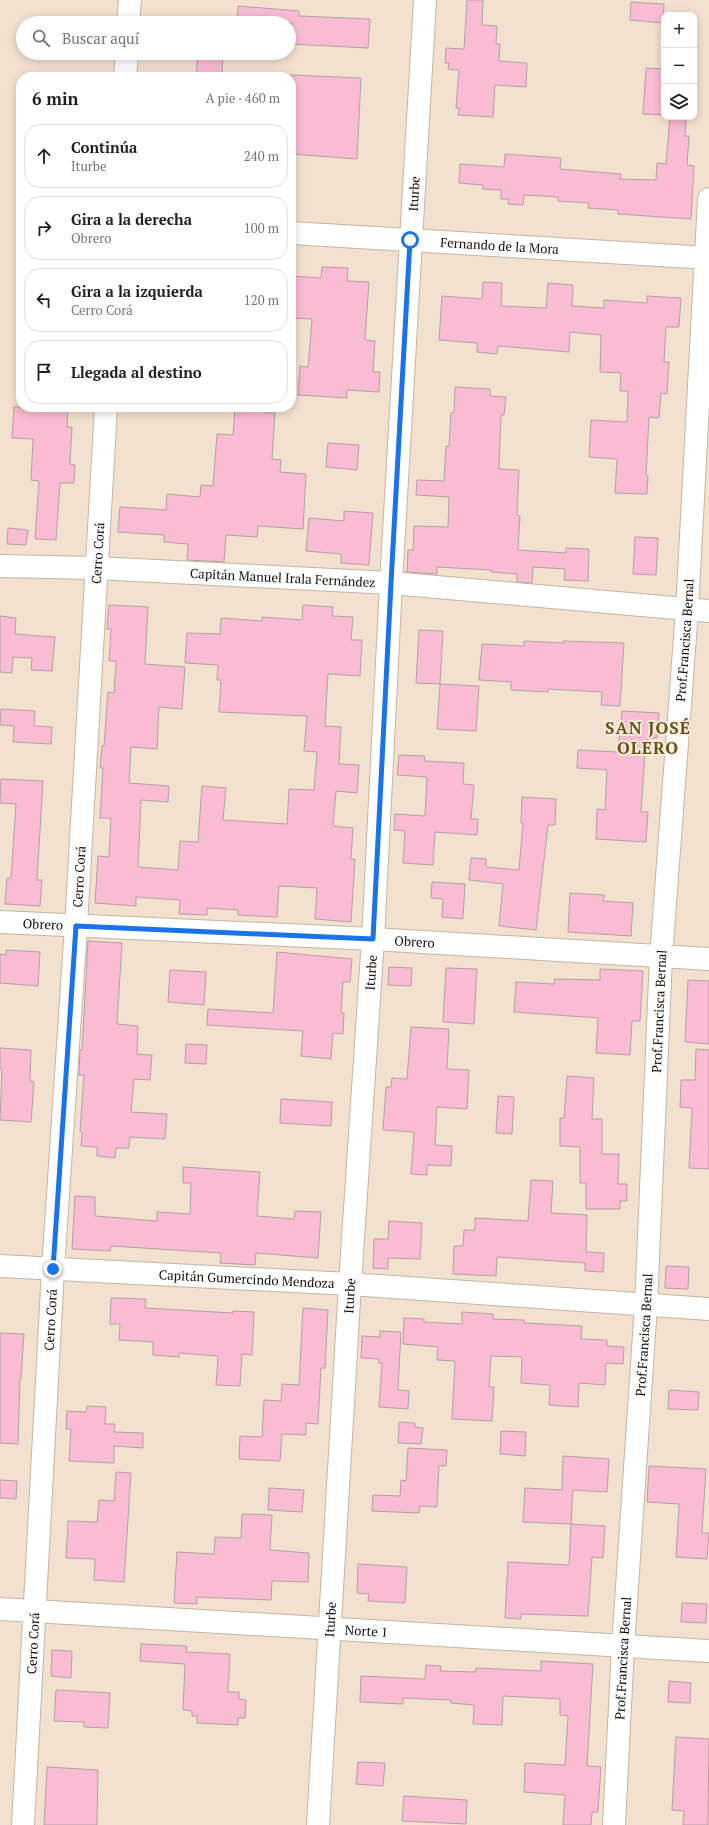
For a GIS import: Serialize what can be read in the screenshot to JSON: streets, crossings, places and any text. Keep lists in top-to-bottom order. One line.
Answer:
{"streets":{"street":["Iturbe","Fernando de la Mora","Cerro Corá","Capitán Manuel Irala Fernández","Prof.Francisca Bernal","Obrero","Capitán Gumercindo Mendoza","Norte 1"]},"crossings":[["Iturbe","Fernando de la Mora"],["Iturbe","Capitán Manuel Irala Fernández"],["Iturbe","Obrero"],["Iturbe","Capitán Gumercindo Mendoza"],["Iturbe","Norte 1"],["Fernando de la Mora","Prof.Francisca Bernal"],["Cerro Corá","Capitán Manuel Irala Fernández"],["Cerro Corá","Obrero"],["Cerro Corá","Capitán Gumercindo Mendoza"],["Cerro Corá","Norte 1"],["Capitán Manuel Irala Fernández","Prof.Francisca Bernal"],["Prof.Francisca Bernal","Obrero"],["Prof.Francisca Bernal","Capitán Gumercindo Mendoza"],["Prof.Francisca Bernal","Norte 1"]],"districts":["SAN JOSÉ OLERO"],"page":{"map_buttons":["+","−"],"search":"Buscar aquí","heading":["6 min","A pie · 460 m"],"list":[["Continúa","Iturbe","240 m"],["Gira a la derecha","Obrero","100 m"],["Gira a la izquierda","Cerro Corá","120 m"],"Llegada al destino"]}}
